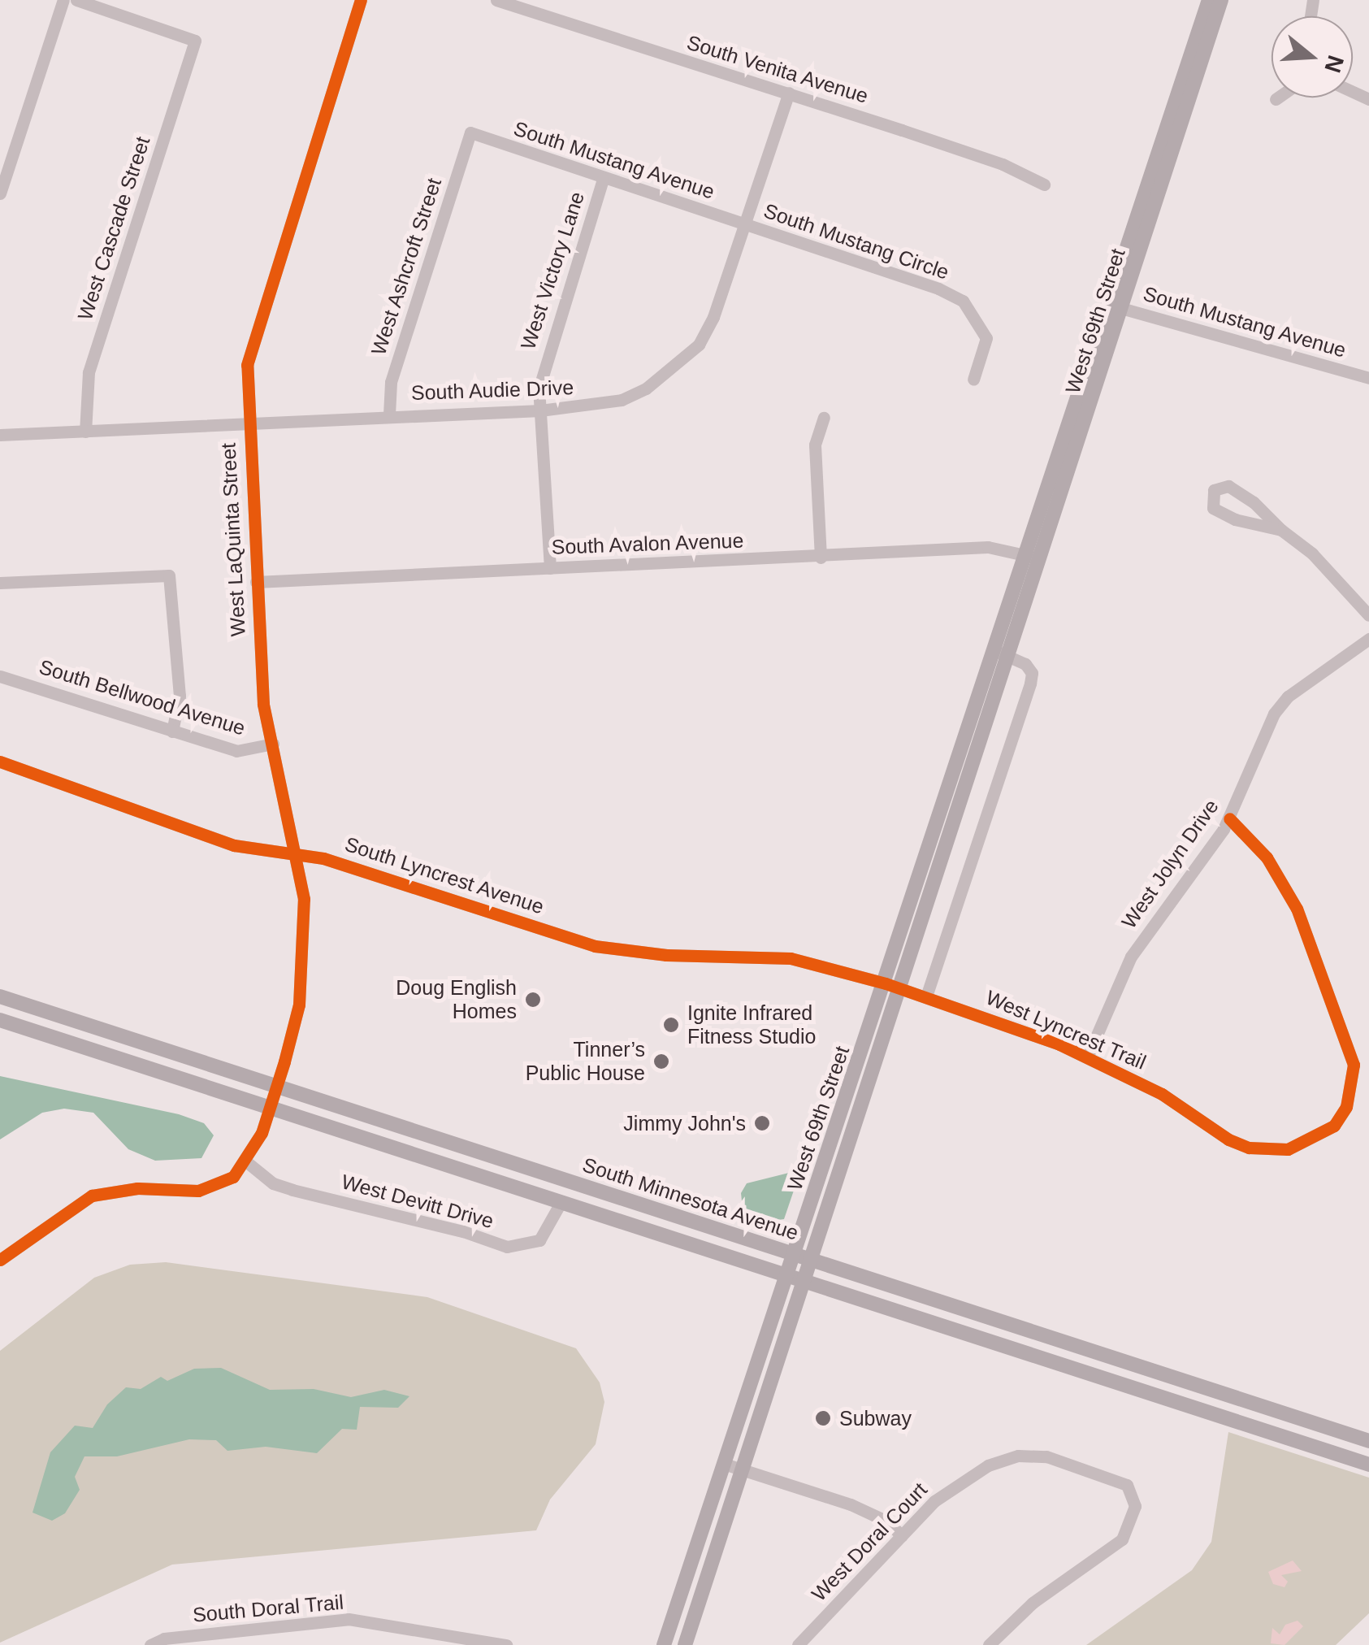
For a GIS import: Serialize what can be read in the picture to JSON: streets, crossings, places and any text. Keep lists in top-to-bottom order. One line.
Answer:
{"streets":{"main road":["West 69th Street","South Minnesota Avenue"],"street":["South Venita Avenue","South Mustang Avenue","West Cascade Street","South Mustang Circle","West Ashcroft Street","West Victory Lane","South Audie Drive","West LaQuinta Street","South Avalon Avenue","South Bellwood Avenue","West Jolyn Drive","South Lyncrest Avenue","West Lyncrest Trail","West Devitt Drive","West Doral Court","South Doral Trail"]},"crossings":[["South Venita Avenue","South Audie Drive"],["South Mustang Avenue","South Mustang Circle"],["South Mustang Avenue","West Ashcroft Street"],["South Mustang Avenue","West Victory Lane"],["South Mustang Avenue","West 69th Street"],["South Mustang Avenue","South Audie Drive"],["West Cascade Street","South Audie Drive"],["South Mustang Circle","South Audie Drive"],["West Ashcroft Street","South Audie Drive"],["West Victory Lane","South Audie Drive"],["West Victory Lane","South Avalon Avenue"],["West 69th Street","South Avalon Avenue"],["West 69th Street","South Lyncrest Avenue"],["West 69th Street","West Lyncrest Trail"],["West 69th Street","South Minnesota Avenue"],["South Audie Drive","West LaQuinta Street"],["West LaQuinta Street","South Avalon Avenue"],["West LaQuinta Street","South Bellwood Avenue"],["West LaQuinta Street","South Lyncrest Avenue"],["West LaQuinta Street","South Minnesota Avenue"],["West LaQuinta Street","West Devitt Drive"],["West Jolyn Drive","West Lyncrest Trail"],["South Lyncrest Avenue","West Lyncrest Trail"],["South Minnesota Avenue","West Devitt Drive"]],"places":["Doug English Homes","Ignite Infrared Fitness Studio","Tinner’s Public House","Jimmy John's","Subway"],"north":"right"}
